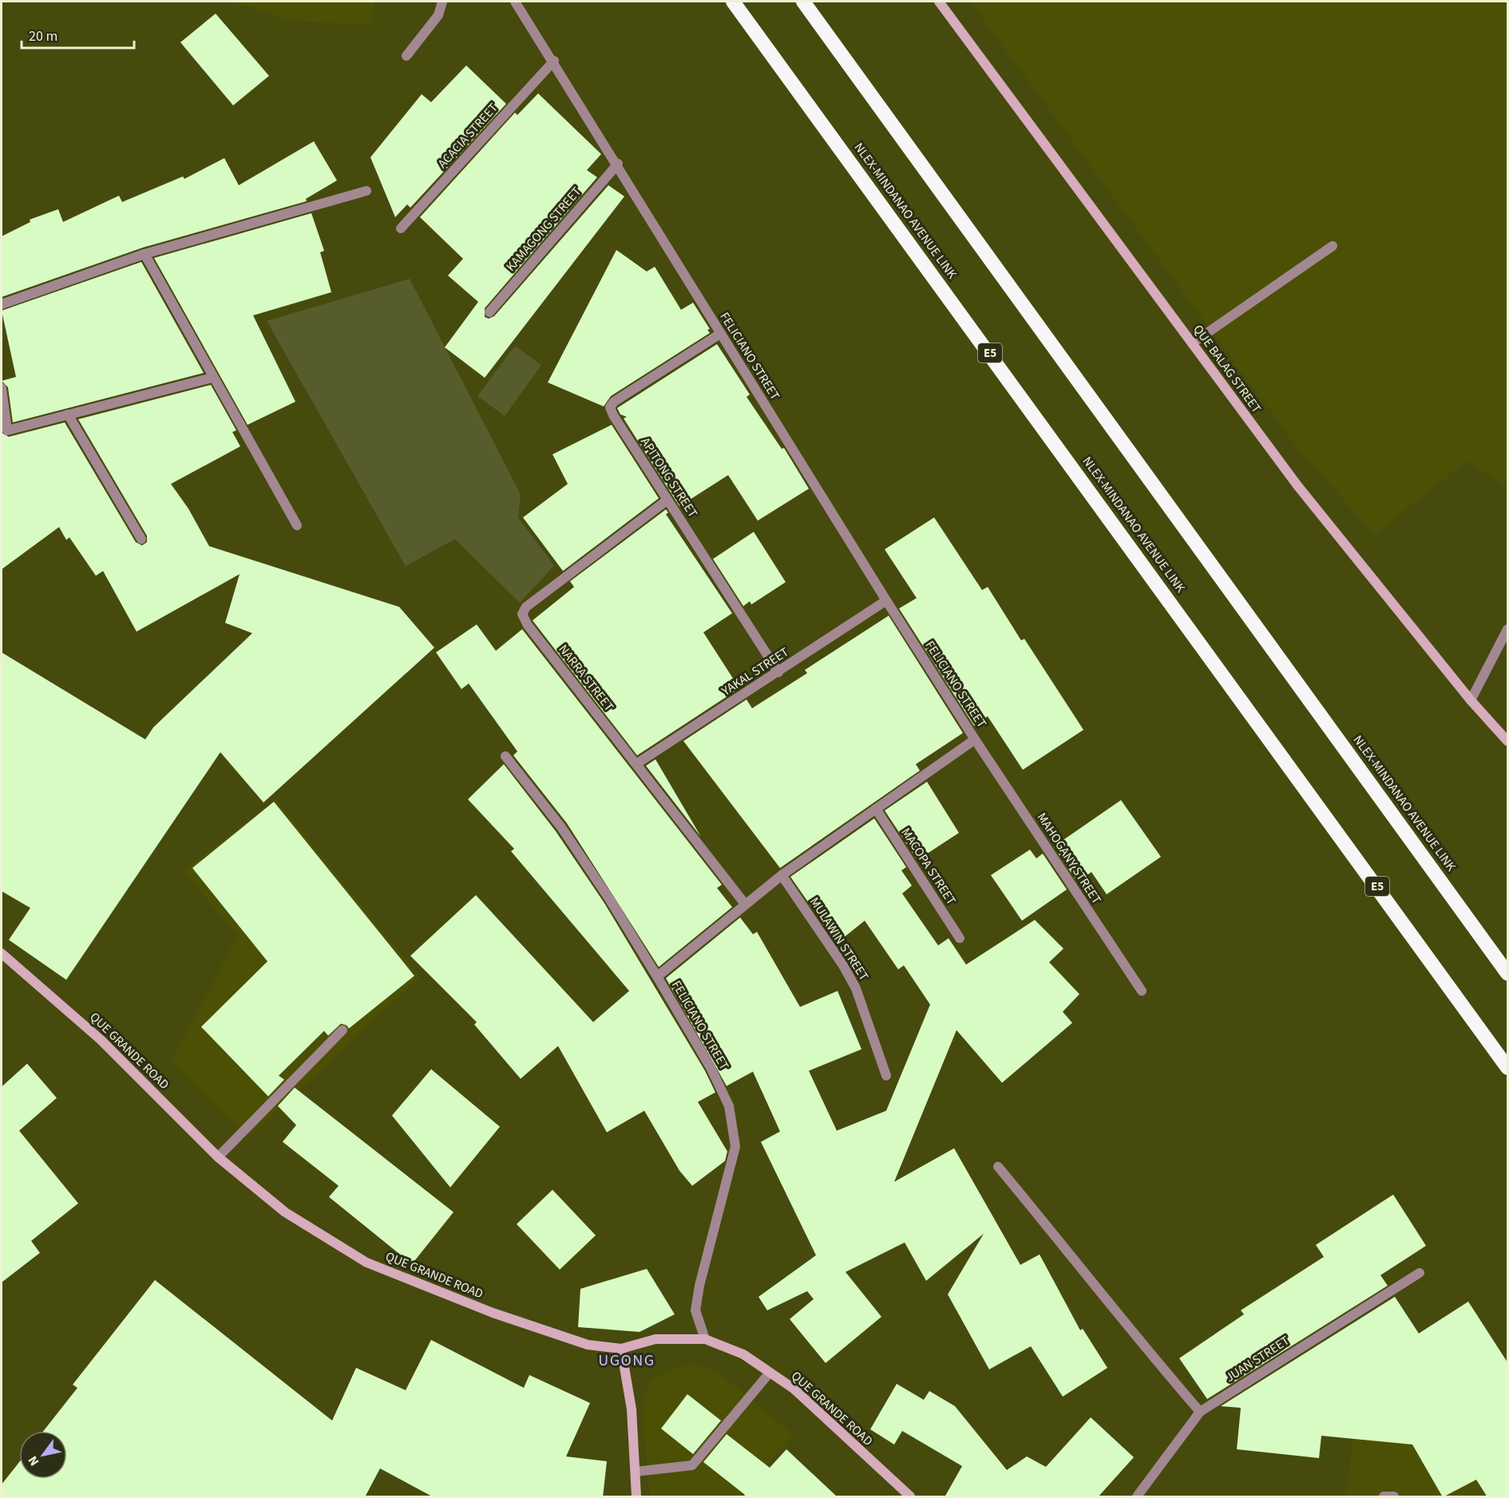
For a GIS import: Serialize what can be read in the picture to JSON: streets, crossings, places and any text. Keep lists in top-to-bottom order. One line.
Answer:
{"streets":{"highway":["NLEX-MINDANAO AVENUE LINK","E5"],"main road":["QUE BALAG STREET","QUE GRANDE ROAD"],"street":["ACACIA STREET","KAMAGONG STREET","FELICIANO STREET","APITONG STREET","YAKAL STREET","NARRA STREET","MAHOGANY STREET","MACOPA STREET","MULAWIN STREET","JUAN STREET"]},"crossings":[["ACACIA STREET","FELICIANO STREET"],["KAMAGONG STREET","FELICIANO STREET"],["FELICIANO STREET","APITONG STREET"],["FELICIANO STREET","YAKAL STREET"],["FELICIANO STREET","NARRA STREET"],["FELICIANO STREET","MAHOGANY STREET"],["FELICIANO STREET","MACOPA STREET"],["FELICIANO STREET","MULAWIN STREET"],["FELICIANO STREET","QUE GRANDE ROAD"],["APITONG STREET","YAKAL STREET"],["APITONG STREET","NARRA STREET"],["YAKAL STREET","NARRA STREET"]],"districts":["UGONG"],"scale_bar":"20 m","north":"bottom left"}
